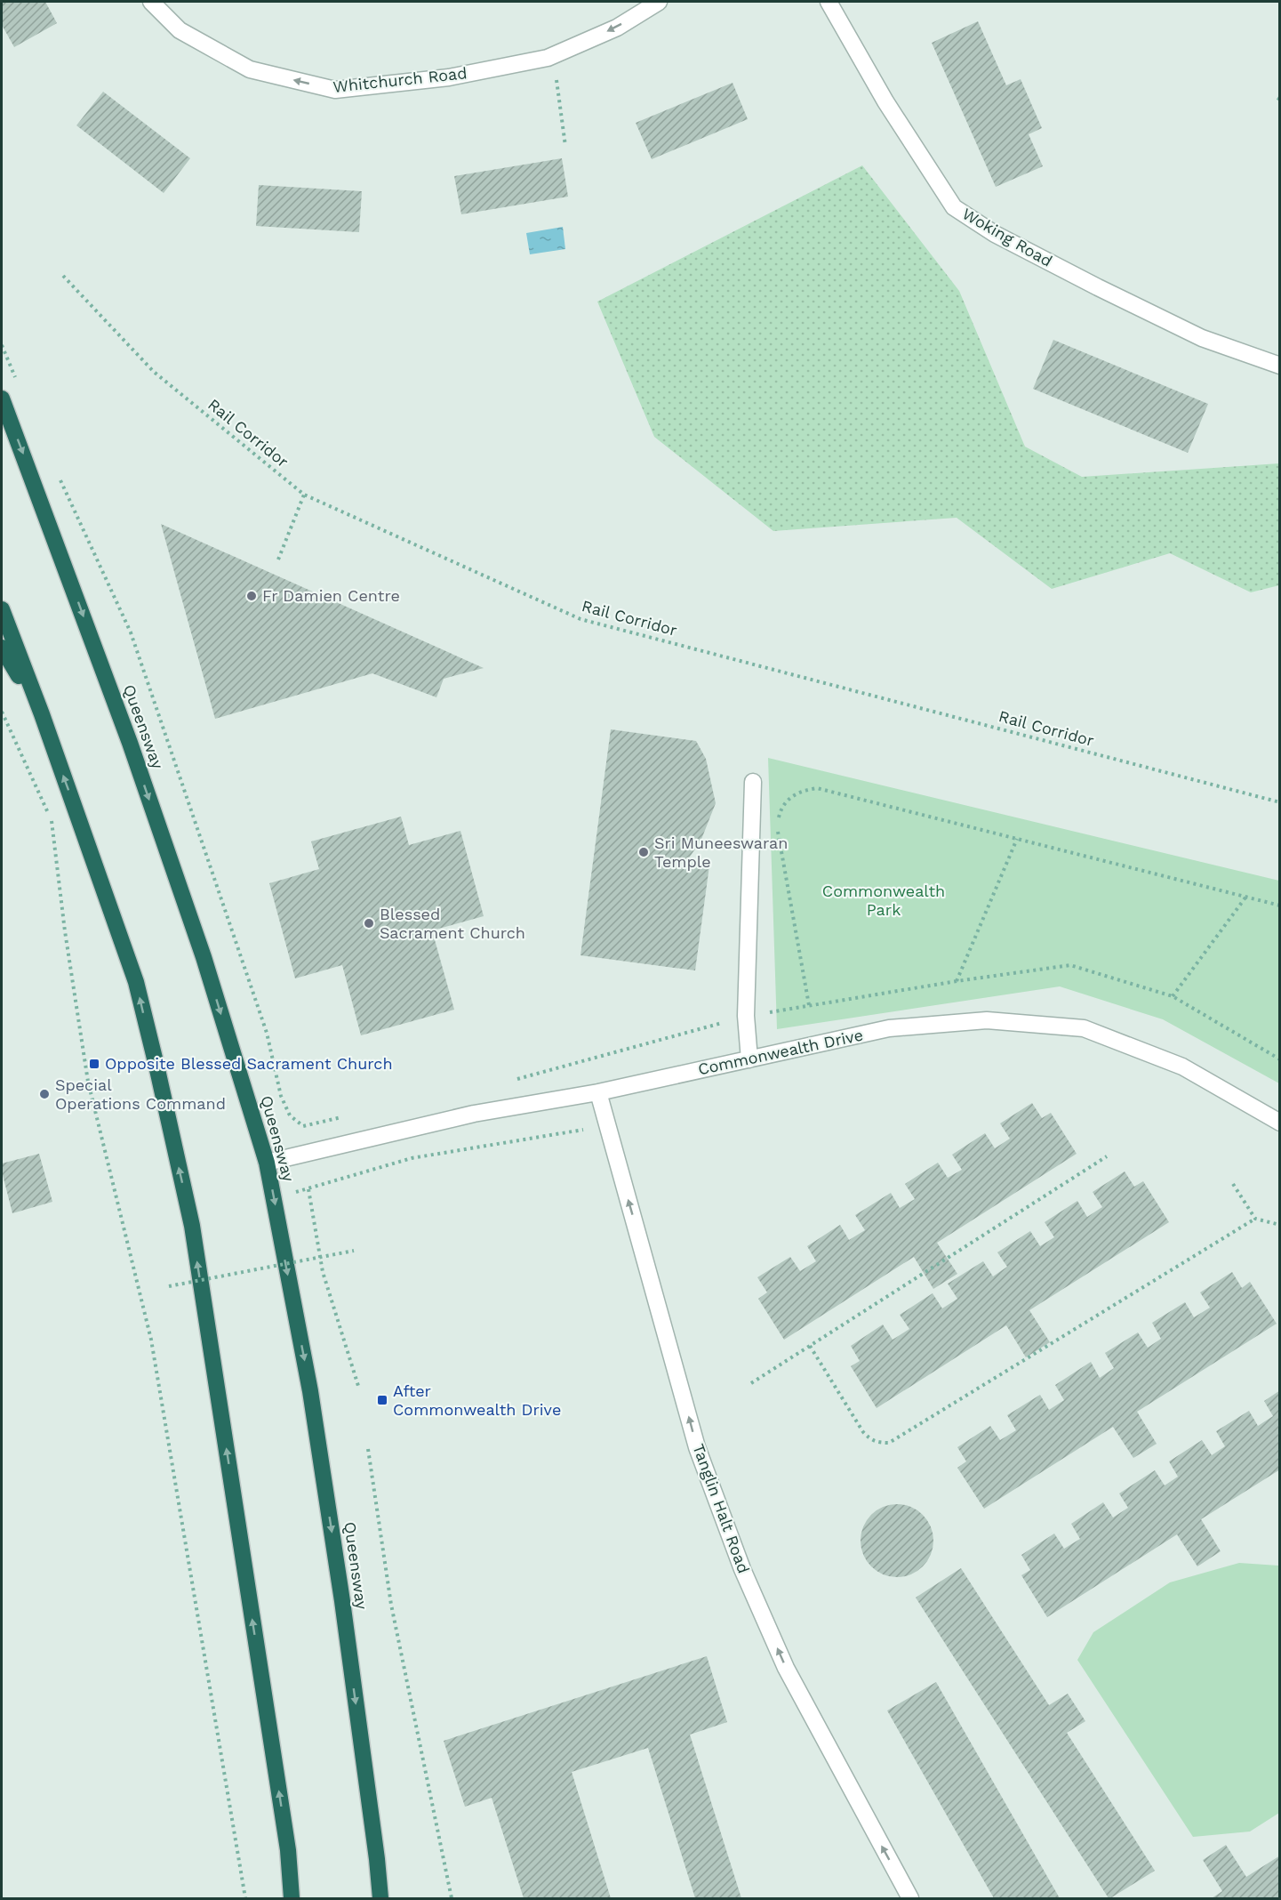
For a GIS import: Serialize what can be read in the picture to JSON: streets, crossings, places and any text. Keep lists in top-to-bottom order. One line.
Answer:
{"streets":{"highway":["Queensway"],"street":["Whitchurch Road","Woking Road","Commonwealth Drive","Tanglin Halt Road"],"path":["Rail Corridor"]},"crossings":[["Queensway","Commonwealth Drive"],["Commonwealth Drive","Tanglin Halt Road"]],"one_way":["Whitchurch Road","Tanglin Halt Road"],"parks":["Commonwealth Park"],"places":{"other":["Fr Damien Centre","Sri Muneeswaran Temple","Blessed Sacrament Church","Special Operations Command"],"transit":["Opposite Blessed Sacrament Church","After Commonwealth Drive"]}}
